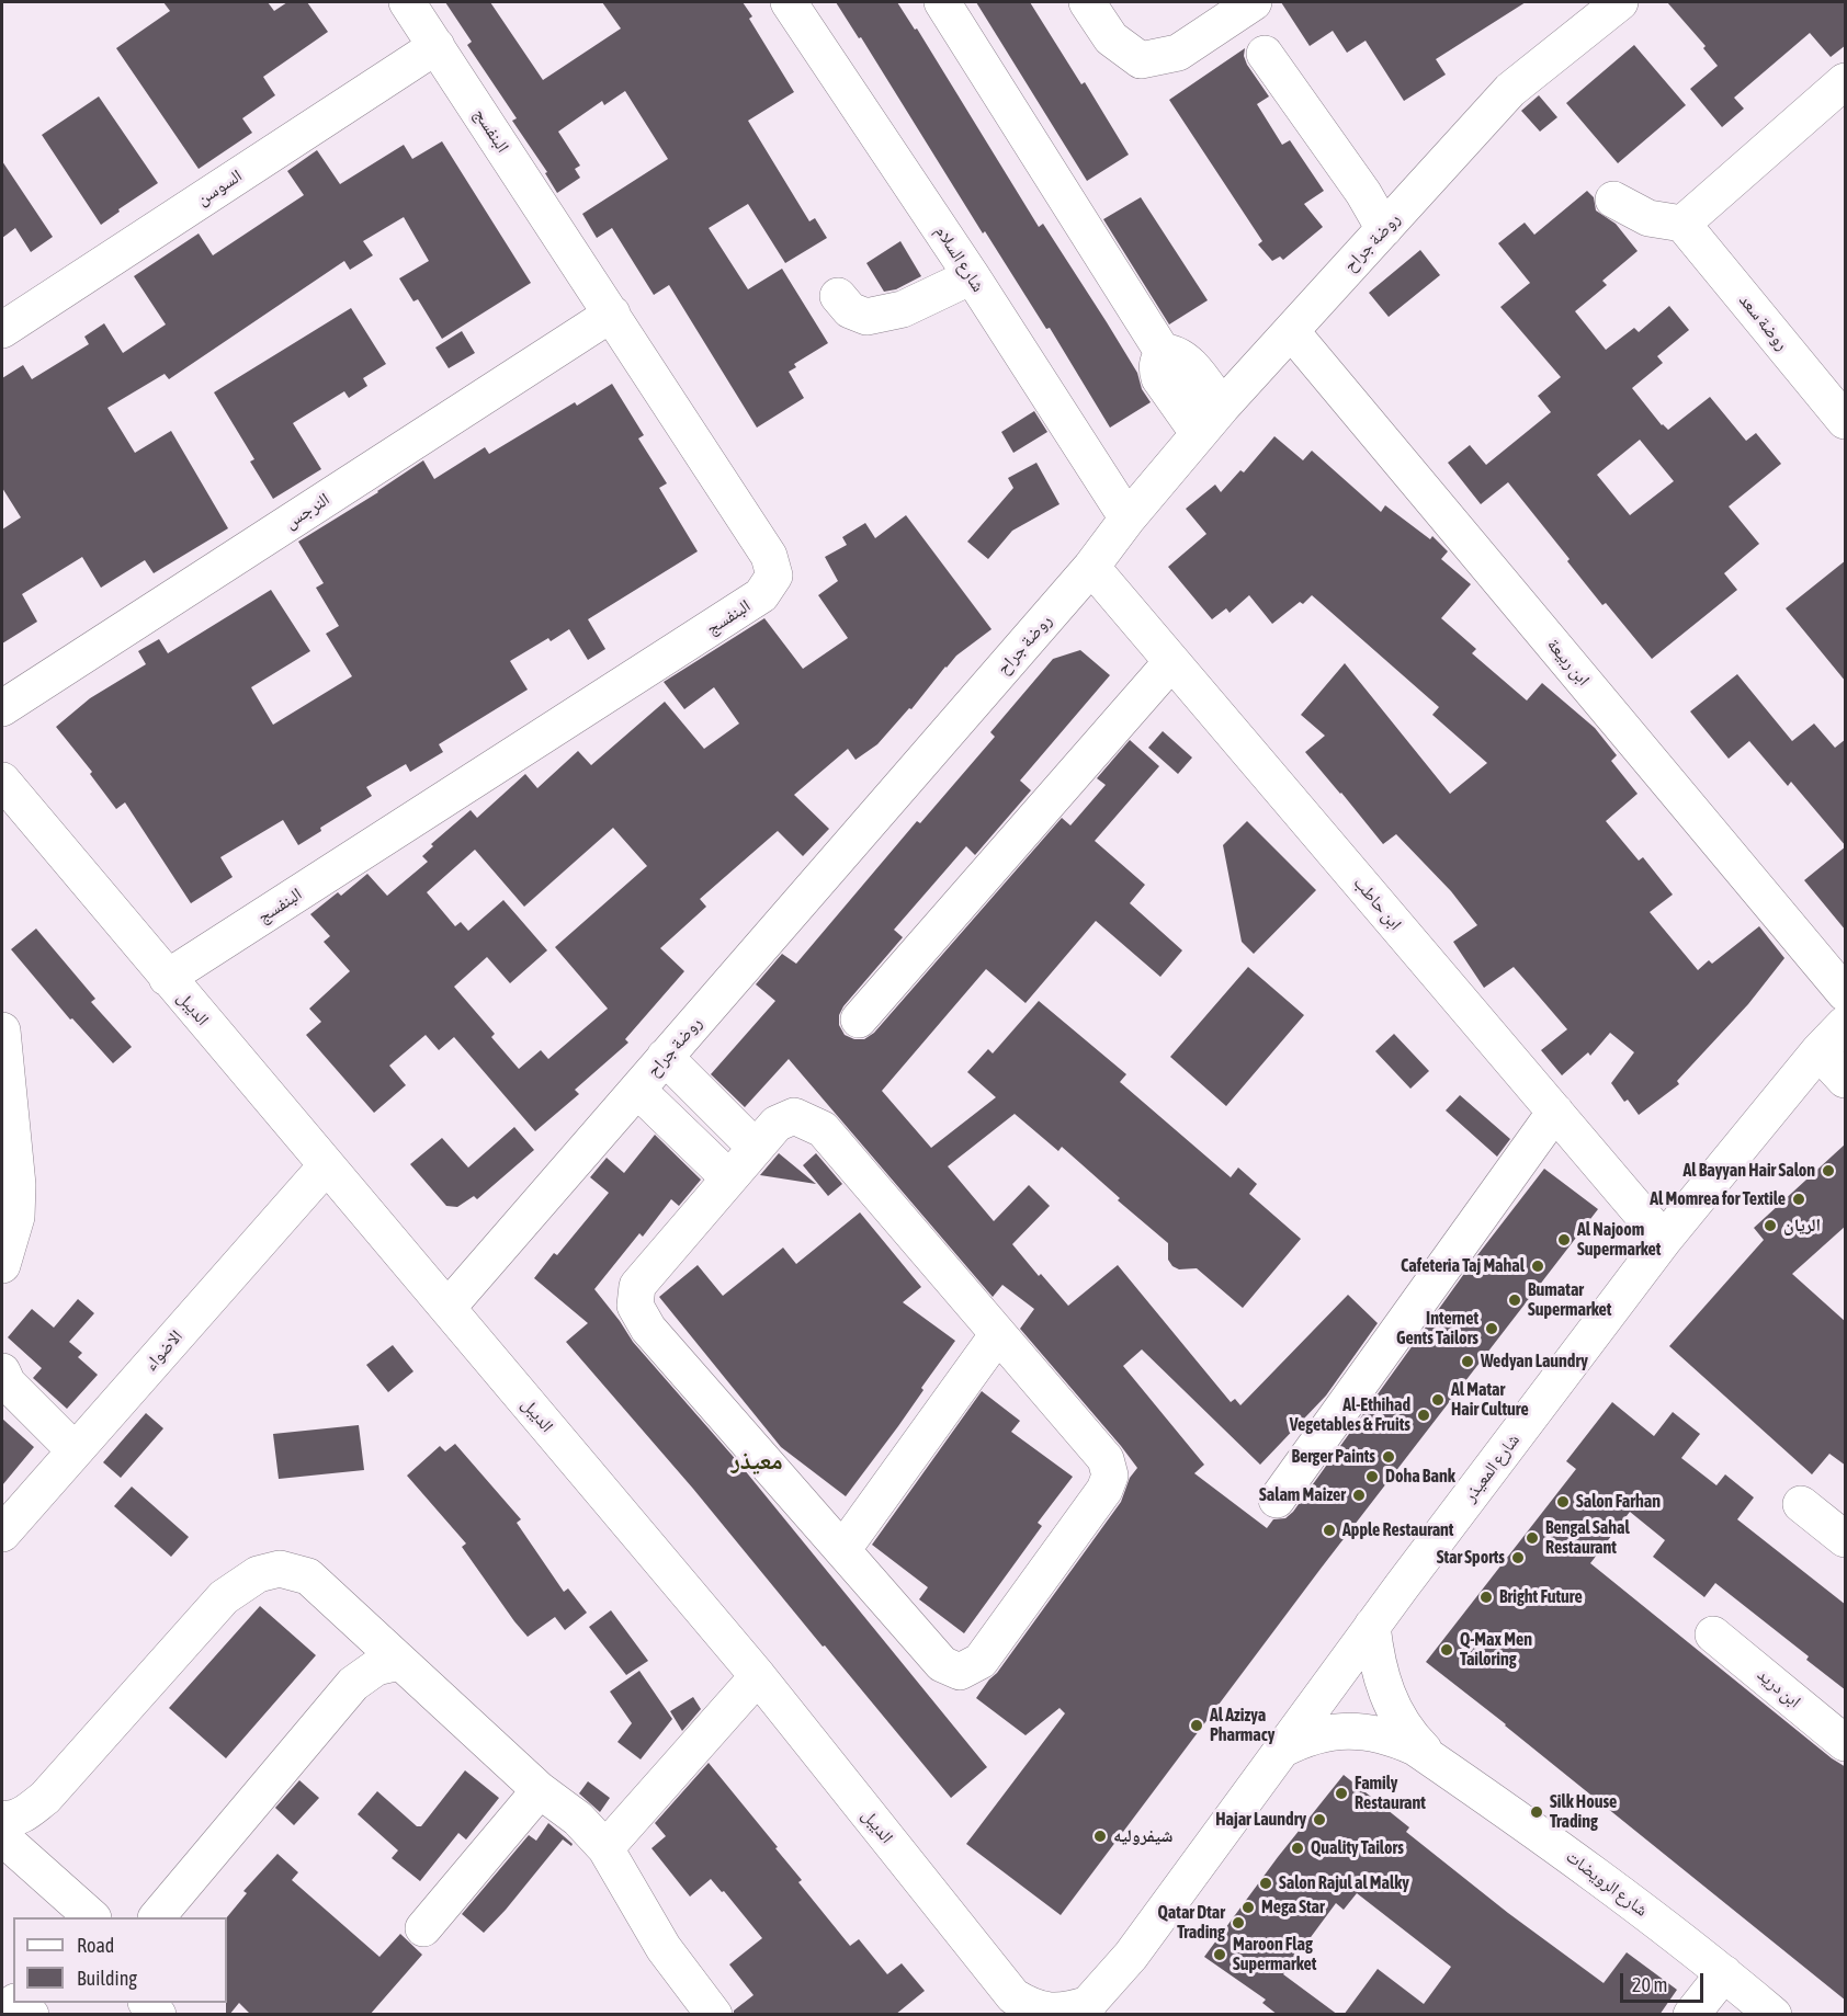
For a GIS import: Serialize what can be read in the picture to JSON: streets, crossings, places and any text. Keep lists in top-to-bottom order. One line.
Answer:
{"streets":{"street":["البنفسج","السوسن","روضة جراح","شارع السلام","روضة سعد","النرجس","ابن ربيعة","ابن حاطب","الديبل","الاضواء","شارع المعيذر","ابن دريد","شارع الرويضات"]},"crossings":[["البنفسج","السوسن"],["البنفسج","النرجس"],["البنفسج","الديبل"],["روضة جراح","شارع السلام"],["روضة جراح","ابن ربيعة"],["روضة جراح","ابن حاطب"],["روضة جراح","الديبل"],["ابن حاطب","شارع المعيذر"],["الديبل","الاضواء"],["الديبل","شارع المعيذر"],["شارع المعيذر","شارع الرويضات"]],"districts":["معيذر"],"places":["Al Bayyan Hair Salon","Al Momrea for Textile","الريان","Al Najoom Supermarket","Cafeteria Taj Mahal","Bumatar Supermarket","Internet Gents Tailors","Wedyan Laundry","Al Matar Hair Culture","Al-Ethihad Vegetables & Fruits","Berger Paints","Doha Bank","Salam Maizer","Salon Farhan","Apple Restaurant","Bengal Sahal Restaurant","Star Sports","Bright Future","Q-Max Men Tailoring","Al Azizya Pharmacy","Family Restaurant","Silk House Trading","Hajar Laundry","شيفروليه","Quality Tailors","Salon Rajul al Malky","Mega Star","Qatar Dtar Trading","Maroon Flag Supermarket"],"legend":["Road","Building"],"scale_bar":"20 m"}
